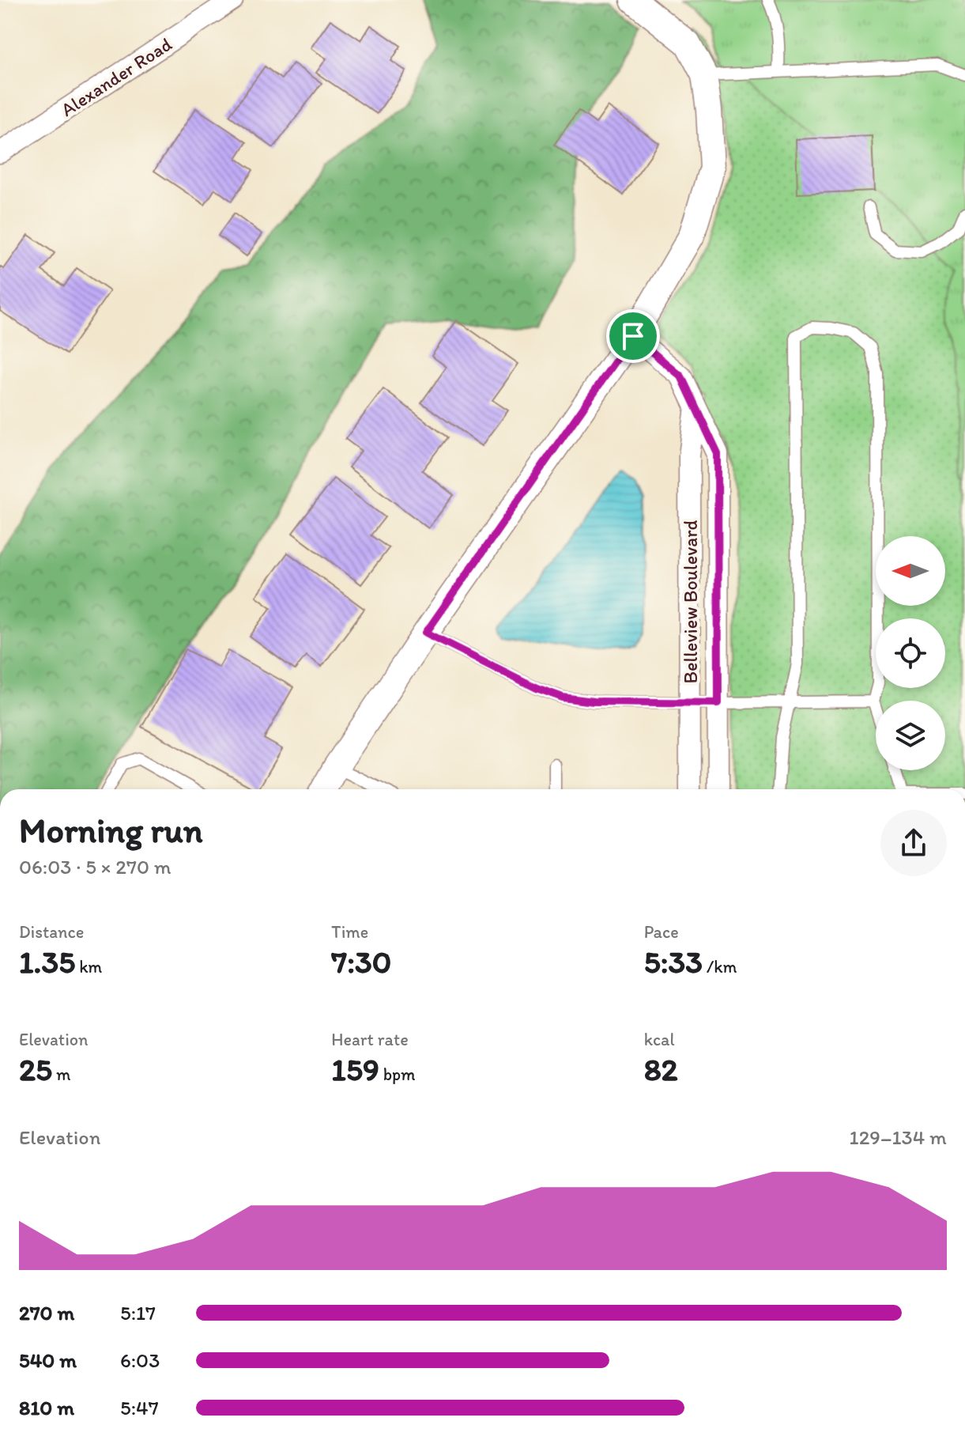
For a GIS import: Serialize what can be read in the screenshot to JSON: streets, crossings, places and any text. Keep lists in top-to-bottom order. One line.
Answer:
{"streets":{"street":["Alexander Road","Belleview Boulevard"]},"north":"left","page":{"heading":["Morning run","06:03 · 5 × 270 m"],"stats":[["Distance","1.35 km"],["Time","7:30"],["Pace","5:33 /km"],["Elevation","25 m"],["Heart rate","159 bpm"],["kcal","82"]],"chart":["Elevation","129–134 m"],"list":[{"name":"270 m","note":"5:17"},{"name":"540 m","note":"6:03"},{"name":"810 m","note":"5:47"}]}}
